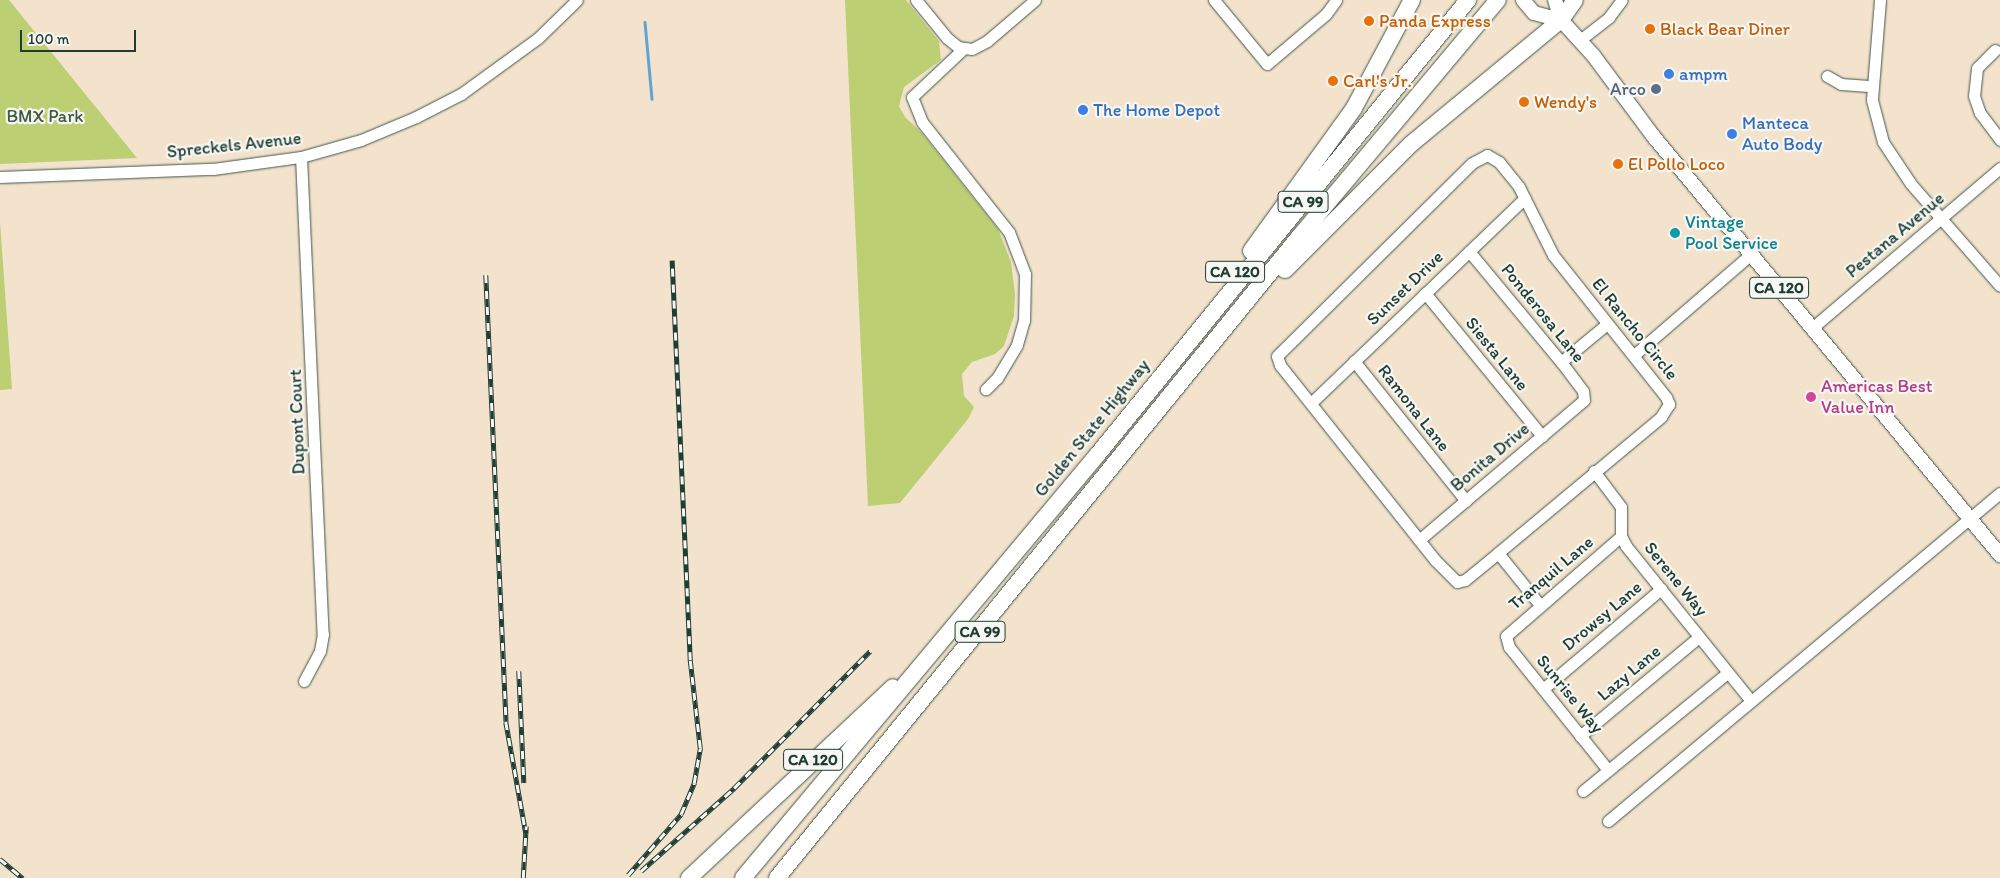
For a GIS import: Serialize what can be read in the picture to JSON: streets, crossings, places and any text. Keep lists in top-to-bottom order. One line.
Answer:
{"streets":{"highway":["CA 99","CA 120","Golden State Highway"],"street":["Spreckels Avenue","Pestana Avenue","Sunset Drive","Ponderosa Lane","El Rancho Circle","Siesta Lane","Ramona Lane","Dupont Court","Bonita Drive","Tranquil Lane","Serene Way","Drowsy Lane","Lazy Lane","Sunrise Way"]},"crossings":[["Spreckels Avenue","Dupont Court"],["CA 99","CA 120"],["Pestana Avenue","CA 120"],["CA 120","Golden State Highway"],["Sunset Drive","Ponderosa Lane"],["Sunset Drive","El Rancho Circle"],["Sunset Drive","Siesta Lane"],["Sunset Drive","Ramona Lane"],["Ponderosa Lane","Bonita Drive"],["El Rancho Circle","Bonita Drive"],["El Rancho Circle","Serene Way"],["Siesta Lane","Bonita Drive"],["Ramona Lane","Bonita Drive"],["Tranquil Lane","Serene Way"],["Tranquil Lane","Sunrise Way"],["Serene Way","Drowsy Lane"],["Serene Way","Lazy Lane"],["Drowsy Lane","Sunrise Way"],["Lazy Lane","Sunrise Way"]],"parks":["BMX Park"],"places":["Panda Express","Black Bear Diner","ampm","Carl's Jr.","Arco","Wendy's","The Home Depot","Manteca Auto Body","El Pollo Loco","Vintage Pool Service","Americas Best Value Inn"],"scale_bar":"100 m"}
